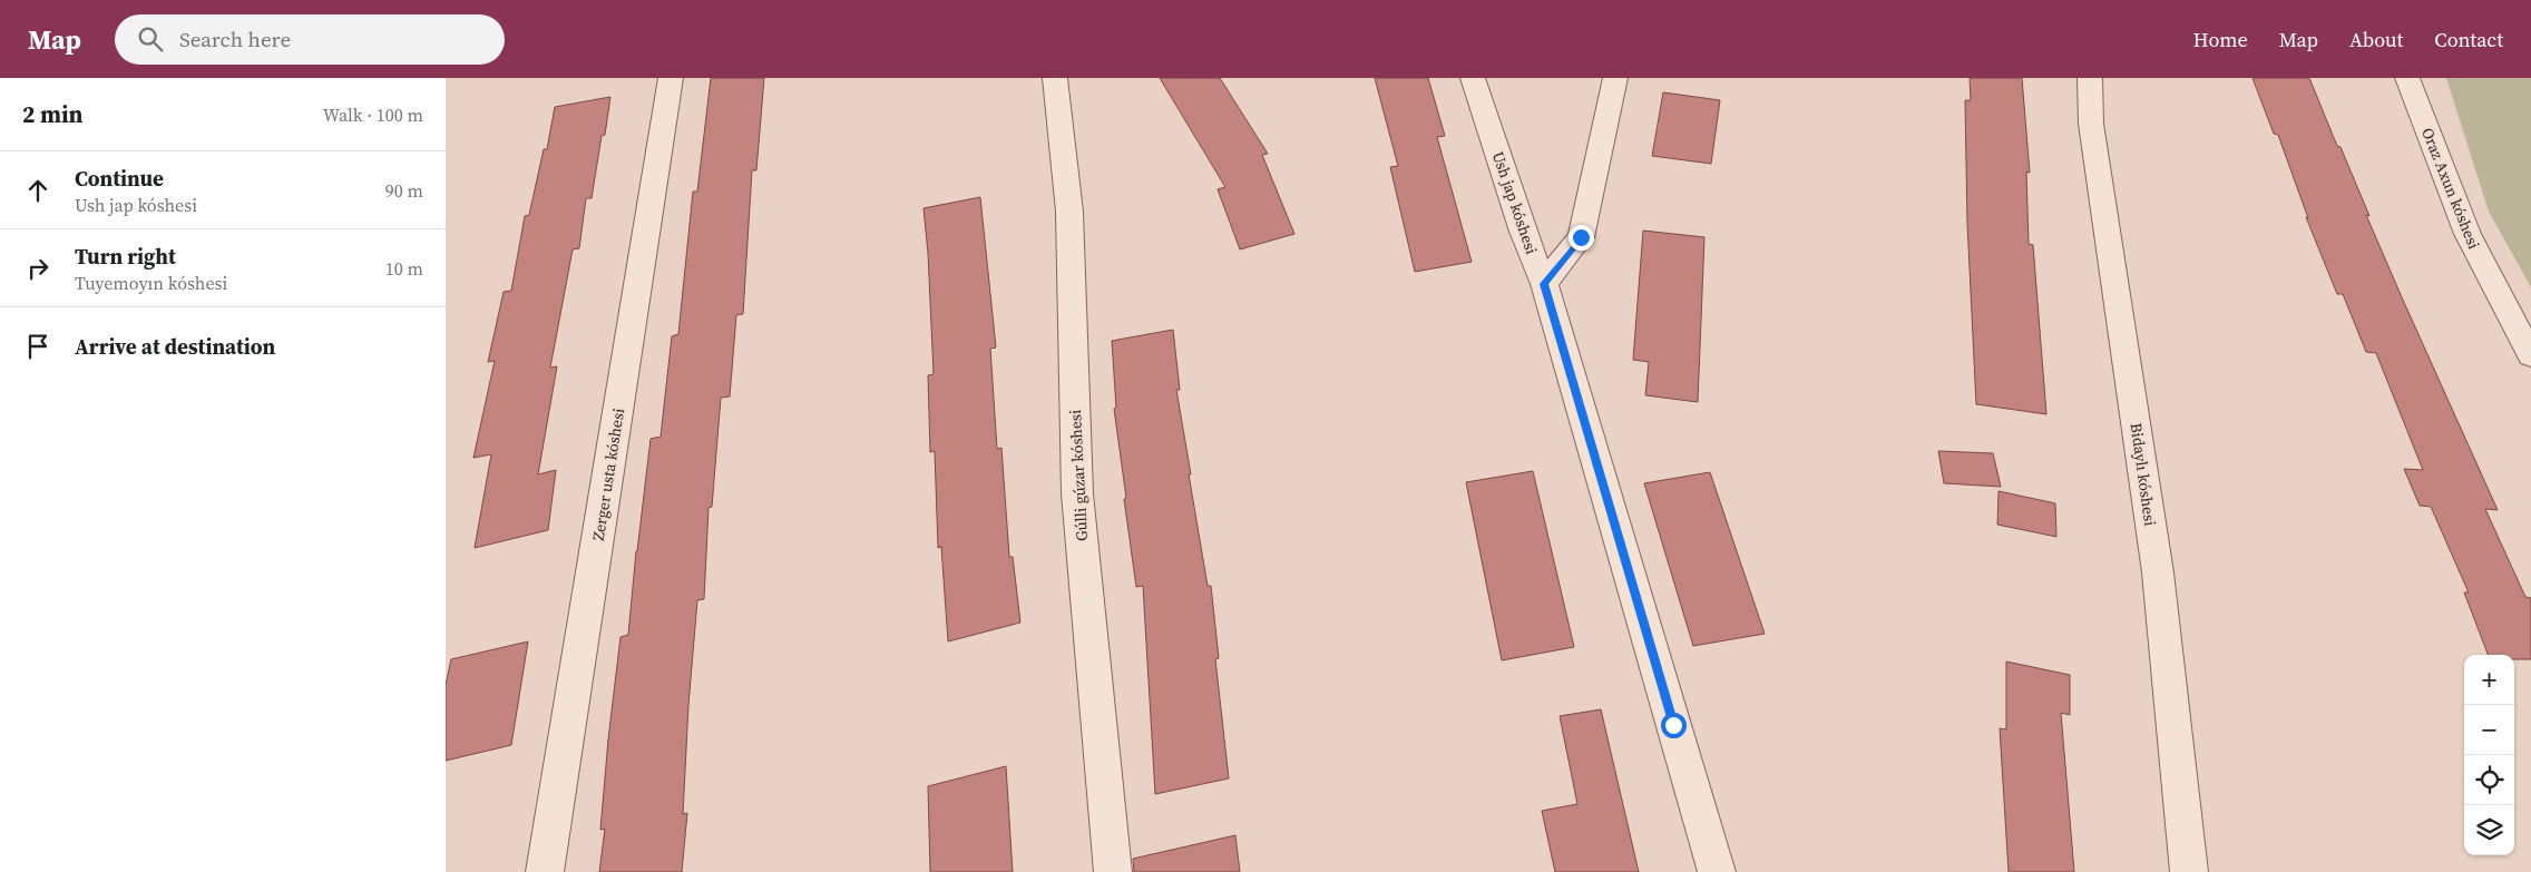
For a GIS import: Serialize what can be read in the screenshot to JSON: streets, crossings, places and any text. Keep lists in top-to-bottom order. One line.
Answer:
{"streets":{"street":["Oraz Axun kóshesi","Ush jap kóshesi","Zerger usta kóshesi","Bidaylı kóshesi","Gúlli gúzar kóshesi"]},"page":{"header":"Map","search":"Search here","nav":["Home","Map","About","Contact"],"heading":["2 min","Walk · 100 m"],"list":[["Continue","Ush jap kóshesi","90 m"],["Turn right","Tuyemoyın kóshesi","10 m"],"Arrive at destination"],"map_buttons":["+","−"]}}
